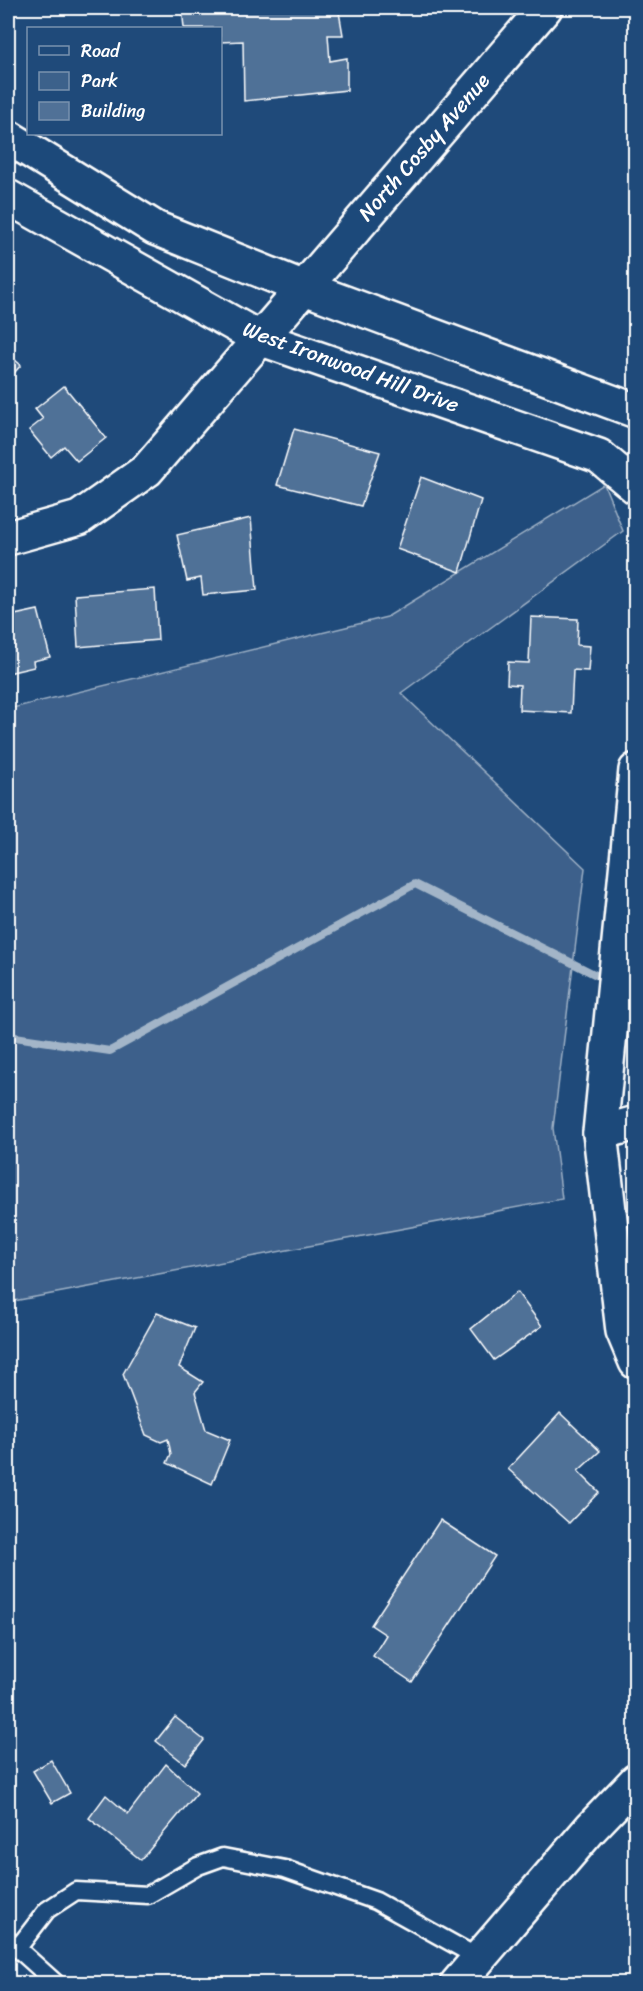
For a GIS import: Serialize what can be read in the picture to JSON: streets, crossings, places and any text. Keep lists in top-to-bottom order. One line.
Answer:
{"streets":{"street":["North Cosby Avenue","West Ironwood Hill Drive"]},"crossings":[["North Cosby Avenue","West Ironwood Hill Drive"]],"legend":["Road","Park","Building"]}
